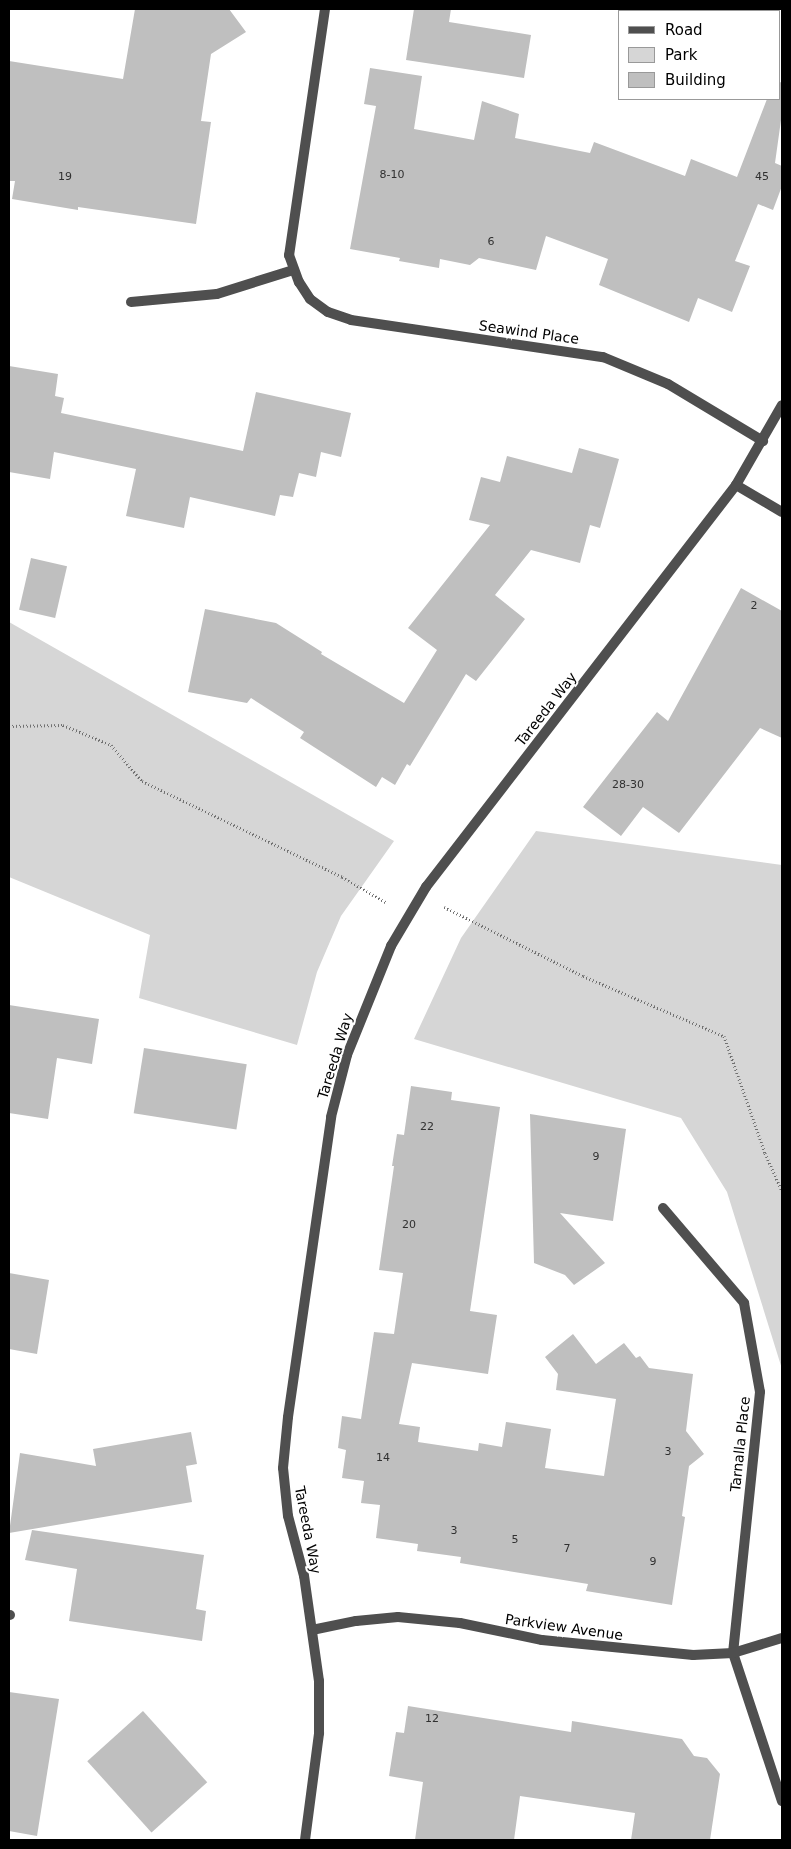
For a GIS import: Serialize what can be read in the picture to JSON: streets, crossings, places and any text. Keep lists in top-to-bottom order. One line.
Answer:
{"streets":{"street":["Seawind Place","Tareeda Way","Tarnalla Place","Parkview Avenue"]},"crossings":[["Seawind Place","Tareeda Way"],["Tareeda Way","Parkview Avenue"],["Tarnalla Place","Parkview Avenue"]],"house_numbers":["8-10","19","45","6","2","28-30","22","9","20","3","14","3","5","7","9","12"],"legend":["Road","Park","Building"]}
